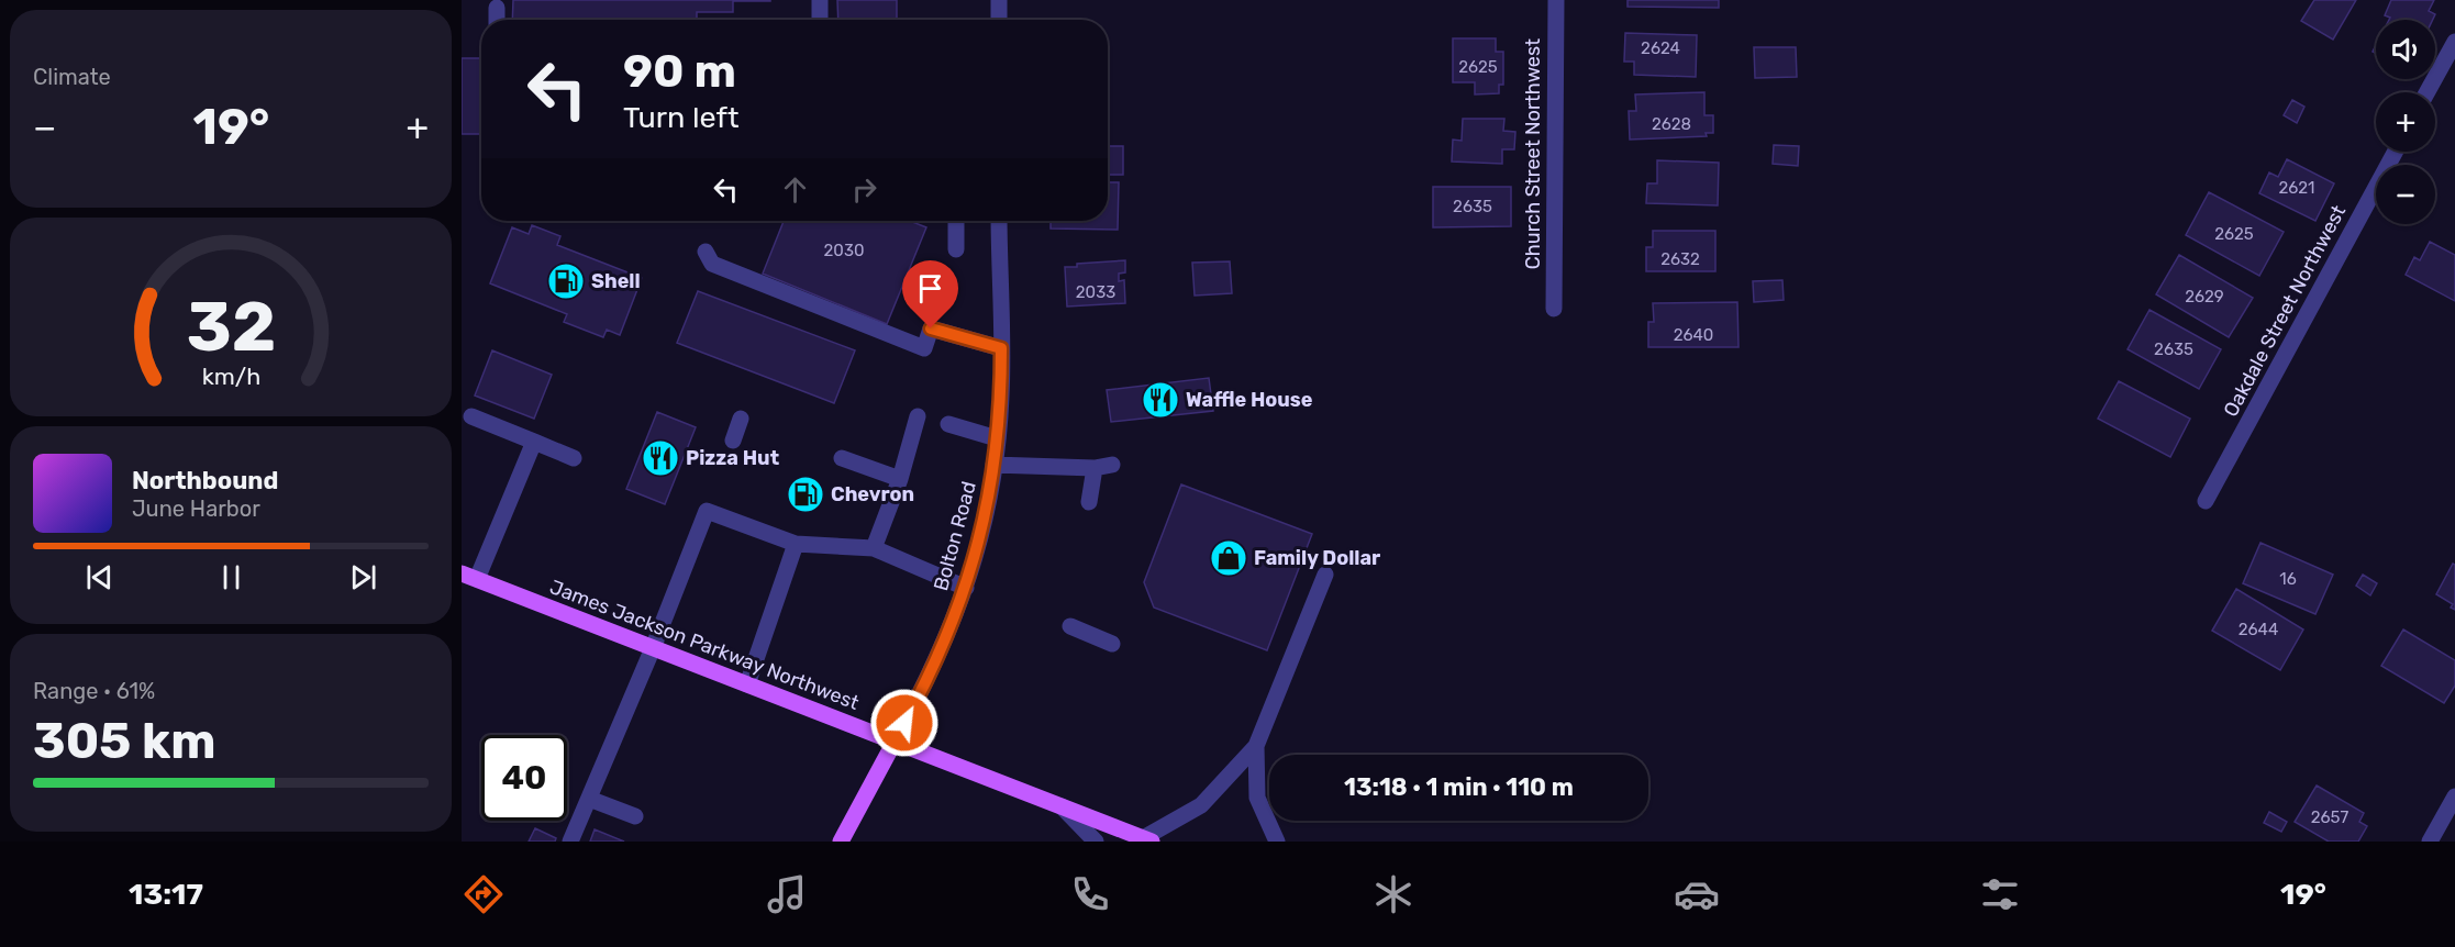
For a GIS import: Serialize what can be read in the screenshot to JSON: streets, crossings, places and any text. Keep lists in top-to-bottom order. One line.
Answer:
{"streets":{"main road":["Bolton Road","James Jackson Parkway Northwest"],"street":["Church Street Northwest","Oakdale Street Northwest"]},"crossings":[["Bolton Road","James Jackson Parkway Northwest"]],"places":{"fuel station":["Shell","Chevron"],"restaurant":["Waffle House","Pizza Hut"],"shop":["Family Dollar"]},"house_numbers":["2624","2625","2628","2621","2635","2625","2030","2632","2033","2629","2640","2635","16","2644","2657"],"page":{"tile":["Climate",["Range · 61%","305 km"]],"map_buttons":["+","−"],"turn":["90 m","Turn left"],"heat":["−","19°","+"],"song":["Northbound","June Harbor"],"limit":"40","trip":"13:18 · 1 min · 110 m","tabs":["13:17","19°"],"gauge":["32","km/h"]}}
